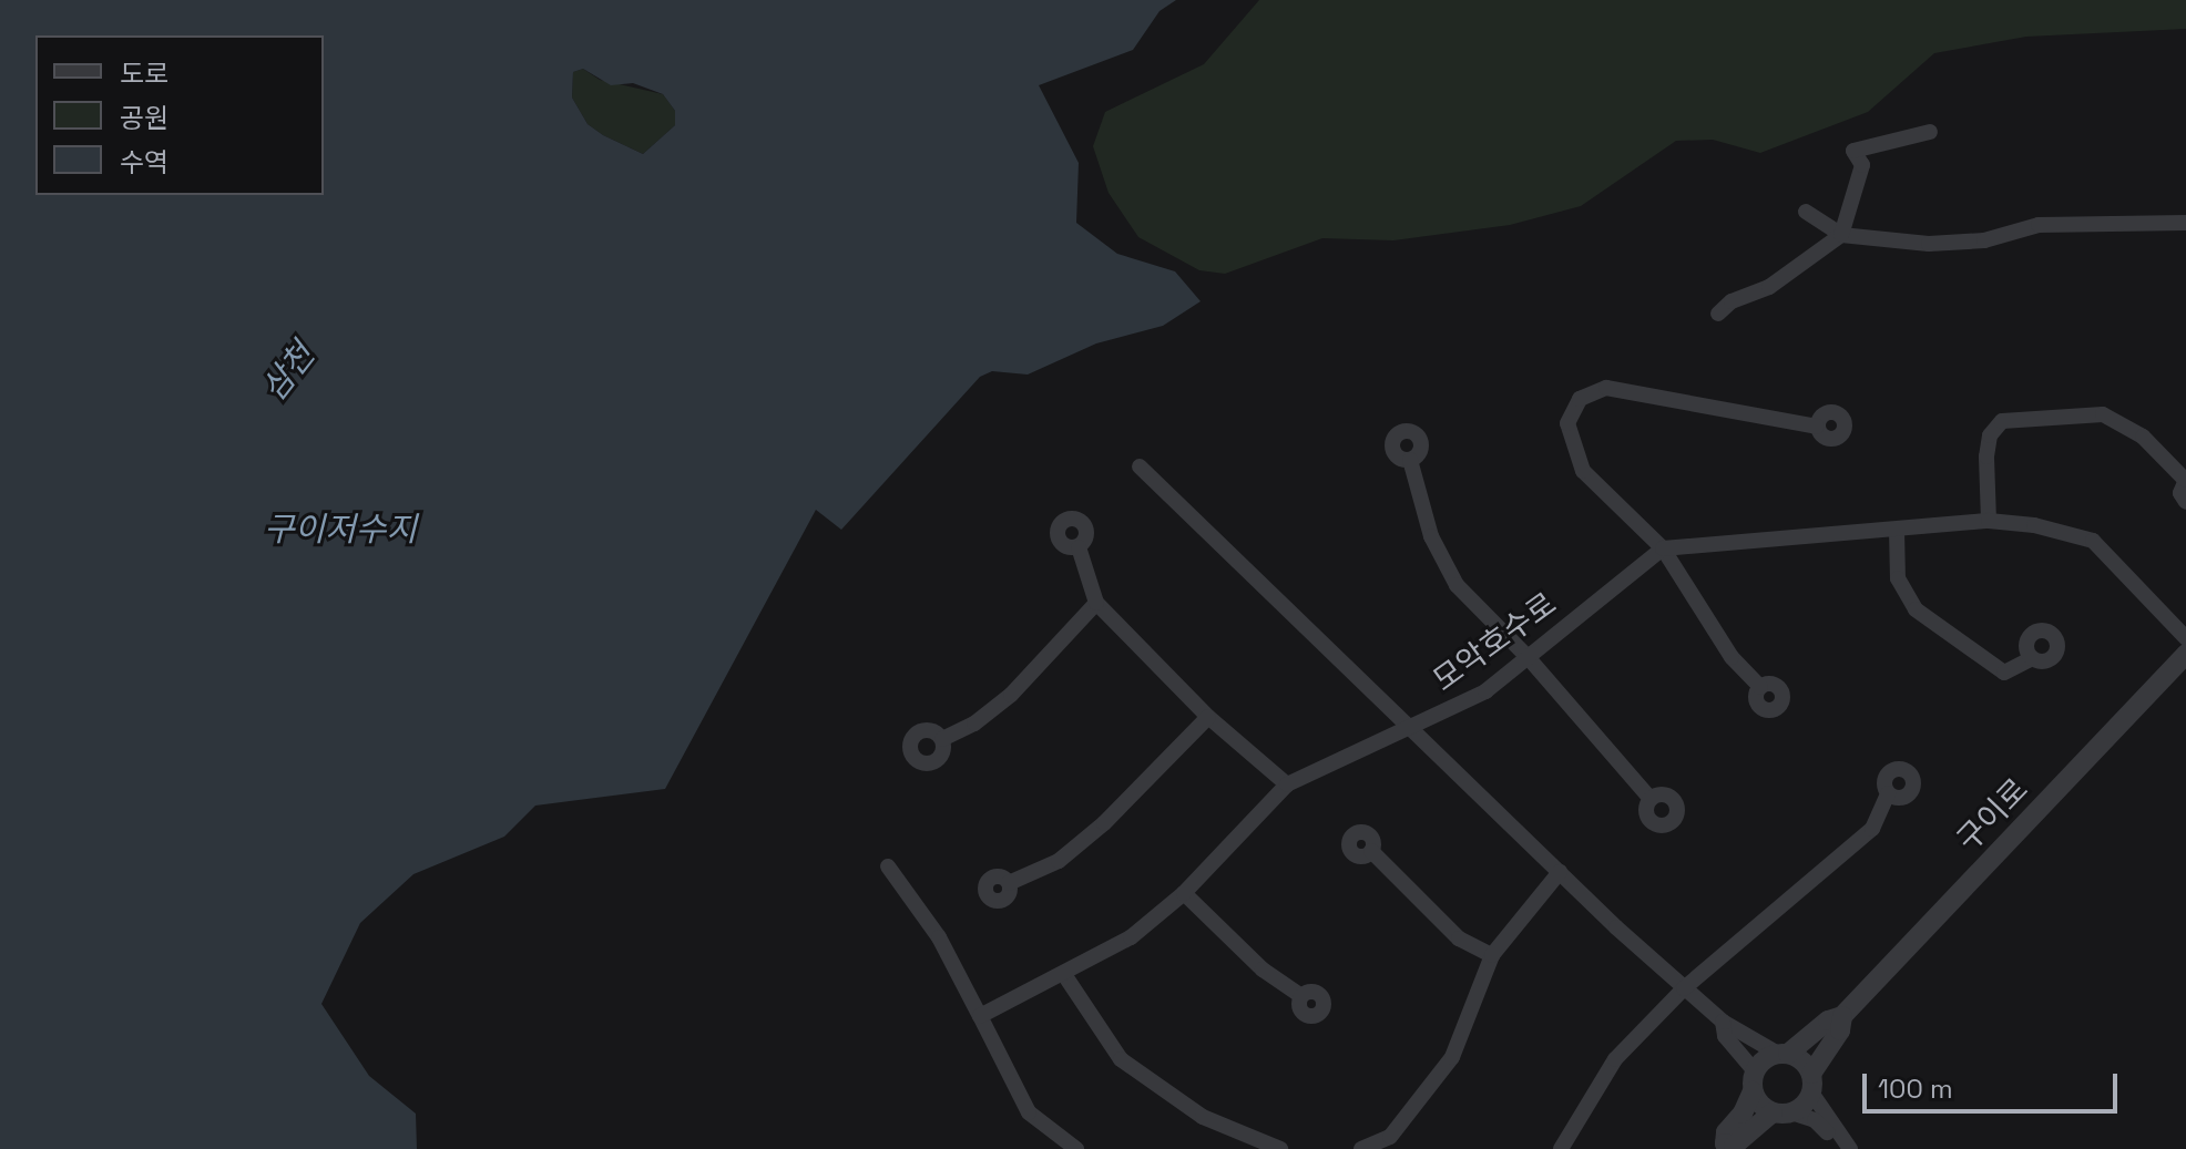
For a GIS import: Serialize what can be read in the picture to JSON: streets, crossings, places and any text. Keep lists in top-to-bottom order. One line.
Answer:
{"streets":{"street":["모악호수로","구이로"]},"water":["삼천","구이저수지"],"legend":["도로","공원","수역"],"scale_bar":"100 m"}
